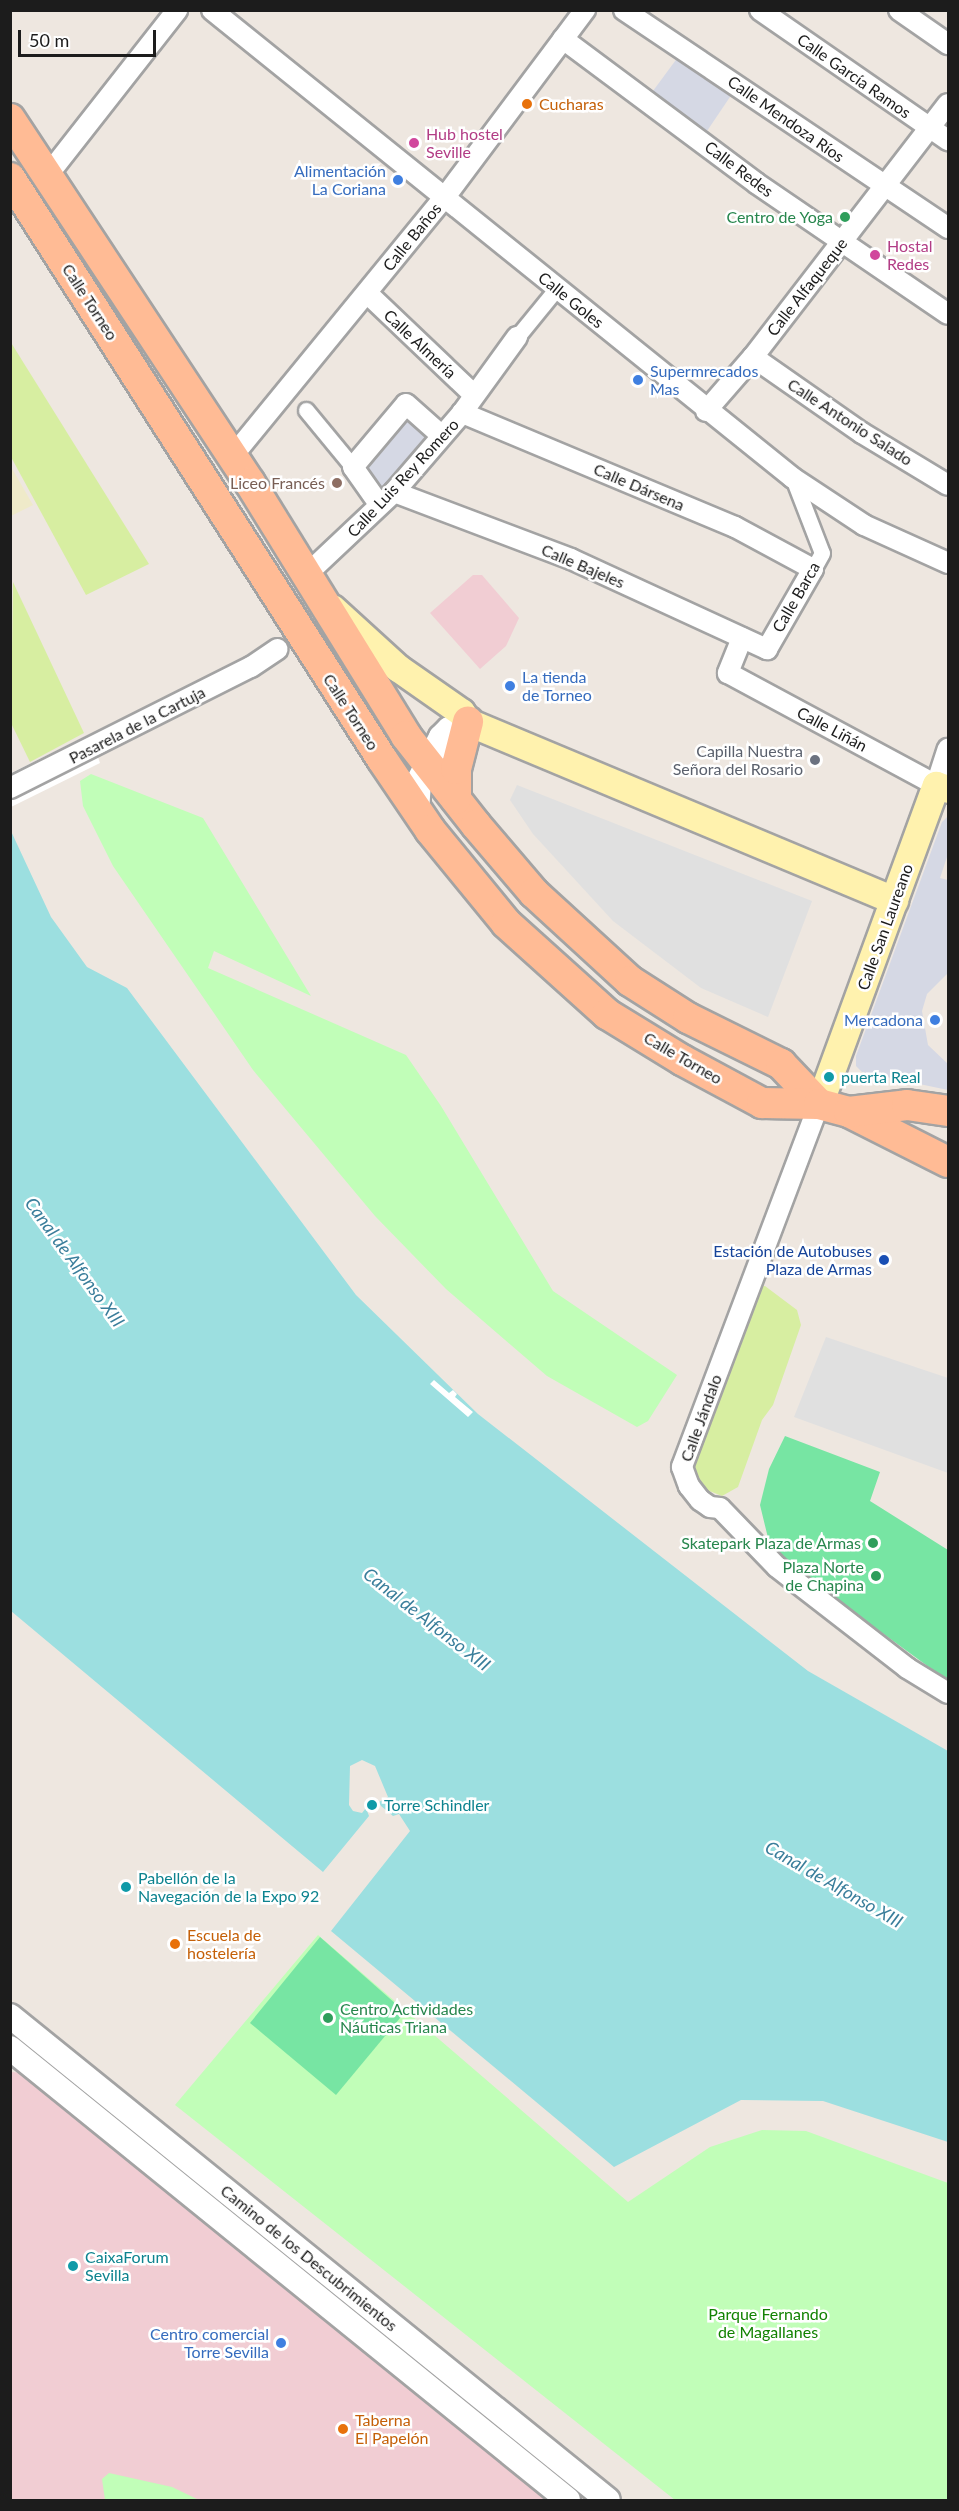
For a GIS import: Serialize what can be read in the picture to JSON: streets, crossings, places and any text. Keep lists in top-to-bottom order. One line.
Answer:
{"streets":{"main road":["Calle Torneo","Calle San Laureano"],"street":["Calle García Ramos","Calle Mendoza Ríos","Calle Redes","Calle Baños","Calle Alfaqueque","Calle Goles","Calle Almería","Calle Antonio Salado","Calle Luis Rey Romero","Calle Dársena","Calle Bajeles","Calle Barca","Pasarela de la Cartuja","Calle Liñán","Calle Jándalo","Camino de los Descubrimientos"]},"crossings":[["Calle García Ramos","Calle Alfaqueque"],["Calle Mendoza Ríos","Calle Alfaqueque"],["Calle Redes","Calle Baños"],["Calle Redes","Calle Alfaqueque"],["Calle Baños","Calle Goles"],["Calle Baños","Calle Torneo"],["Calle Baños","Calle Almería"],["Calle Alfaqueque","Calle Goles"],["Calle Alfaqueque","Calle Antonio Salado"],["Calle Goles","Calle Luis Rey Romero"],["Calle Goles","Calle Barca"],["Calle Torneo","Calle Luis Rey Romero"],["Calle Torneo","Pasarela de la Cartuja"],["Calle Torneo","Calle San Laureano"],["Calle Torneo","Calle Jándalo"],["Calle Almería","Calle Luis Rey Romero"],["Calle Luis Rey Romero","Calle Dársena"],["Calle Luis Rey Romero","Calle Bajeles"],["Calle Dársena","Calle Barca"],["Calle Bajeles","Calle Barca"],["Calle Bajeles","Calle Liñán"],["Calle Liñán","Calle San Laureano"],["Calle San Laureano","Calle Jándalo"]],"water":["Canal de Alfonso XIII"],"parks":["Parque Fernando de Magallanes"],"places":["Cucharas","Hub hostel Seville","Alimentación La Coriana","Centro de Yoga","Hostal Redes","Supermrecados Mas","Liceo Francés","La tienda de Torneo","Capilla Nuestra Señora del Rosario","Mercadona","puerta Real","Estación de Autobuses Plaza de Armas","Skatepark Plaza de Armas","Plaza Norte de Chapina","Torre Schindler","Pabellón de la Navegación de la Expo 92","Escuela de hostelería","Centro Actividades Náuticas Triana","CaixaForum Sevilla","Centro comercial Torre Sevilla","Taberna El Papelón"],"scale_bar":"50 m"}
